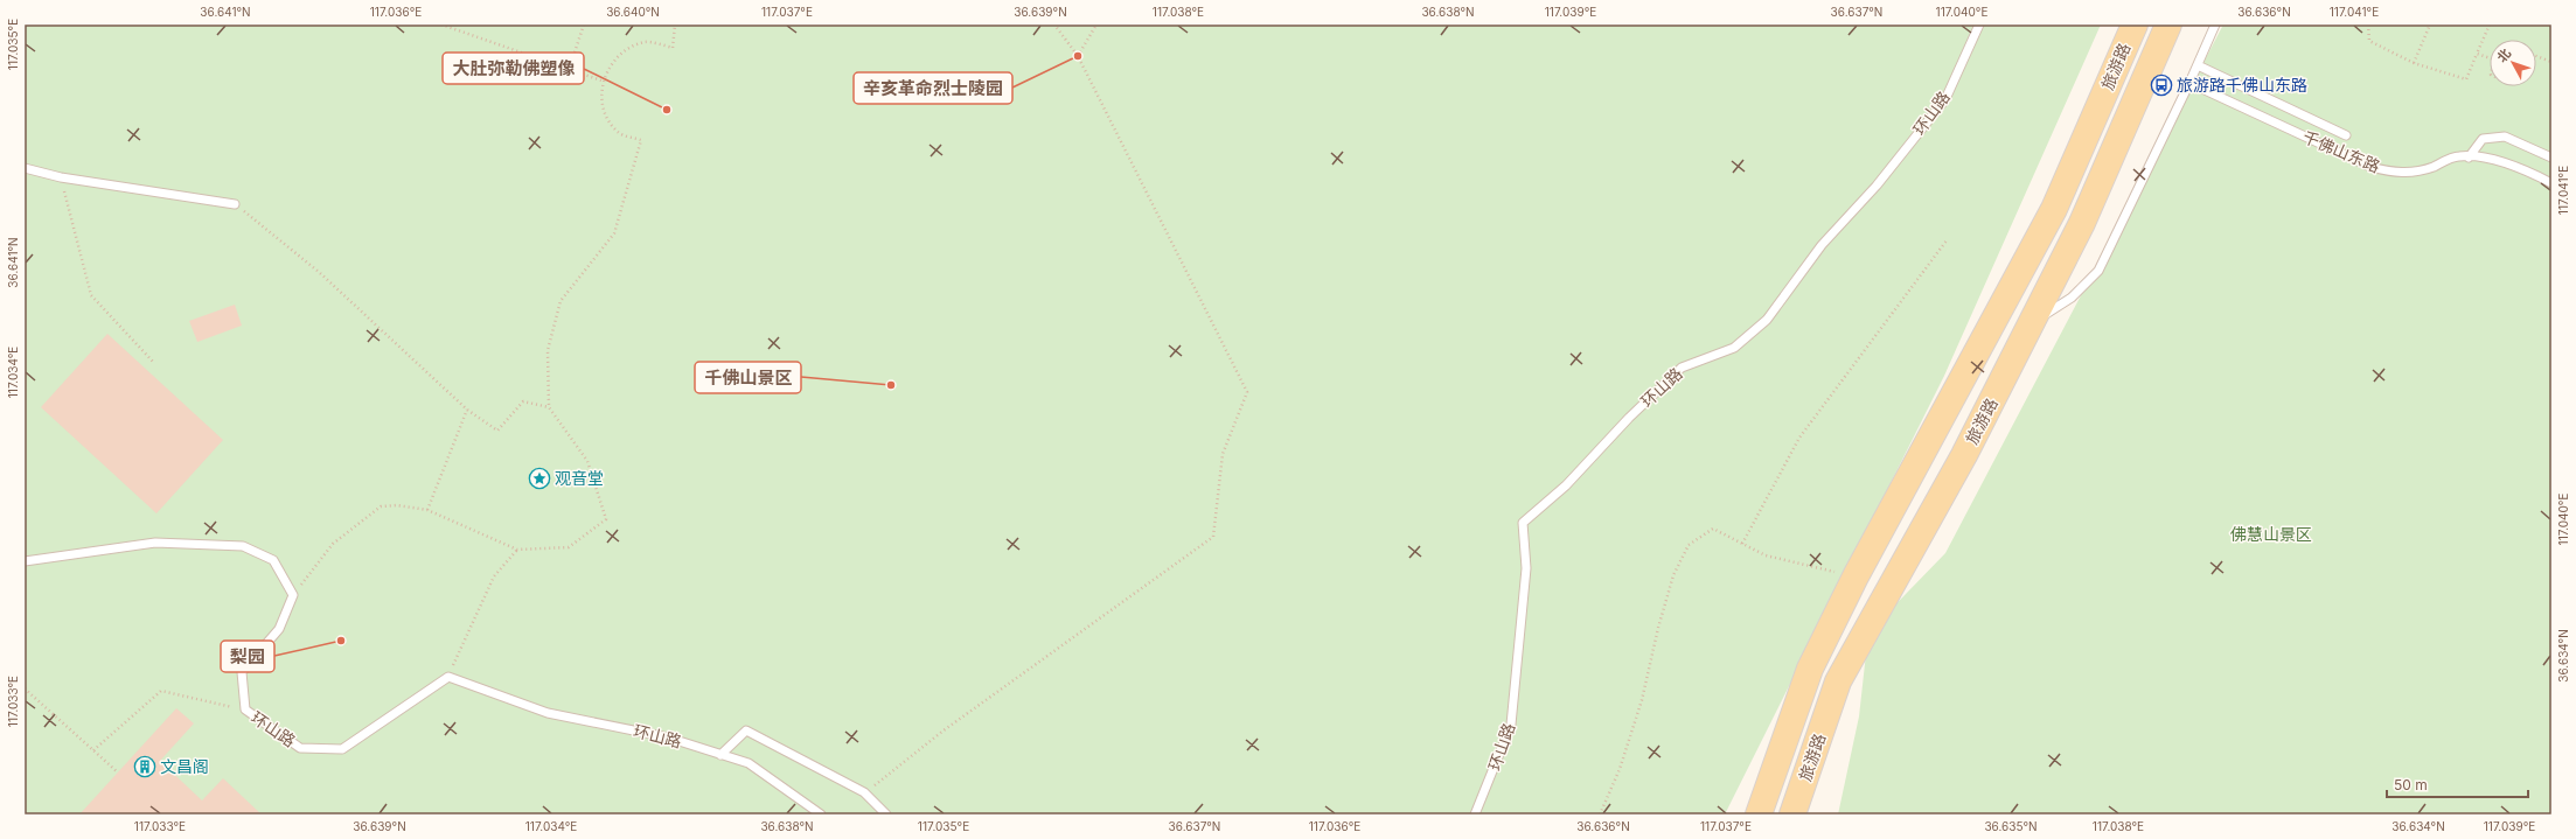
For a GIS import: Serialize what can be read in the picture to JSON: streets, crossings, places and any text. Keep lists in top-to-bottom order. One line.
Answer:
{"streets":{"main road":["旅游路"],"lane":["环山路","千佛山东路"]},"parks":["佛慧山景区"],"places":{"other":["辛亥革命烈士陵园","大肚弥勒佛塑像","千佛山景区","梨园"],"bus stop":["旅游路千佛山东路"],"place":["观音堂"],"building":["文昌阁"]},"scale_bar":"50 m","north":"top left","coordinates":["36.641°N","117.036°E","36.640°N","117.037°E","36.639°N","117.038°E","36.638°N","117.039°E","36.637°N","117.040°E","36.636°N","117.041°E","117.035°E","117.034°E","36.634°N","117.033°E","36.635°N"]}
